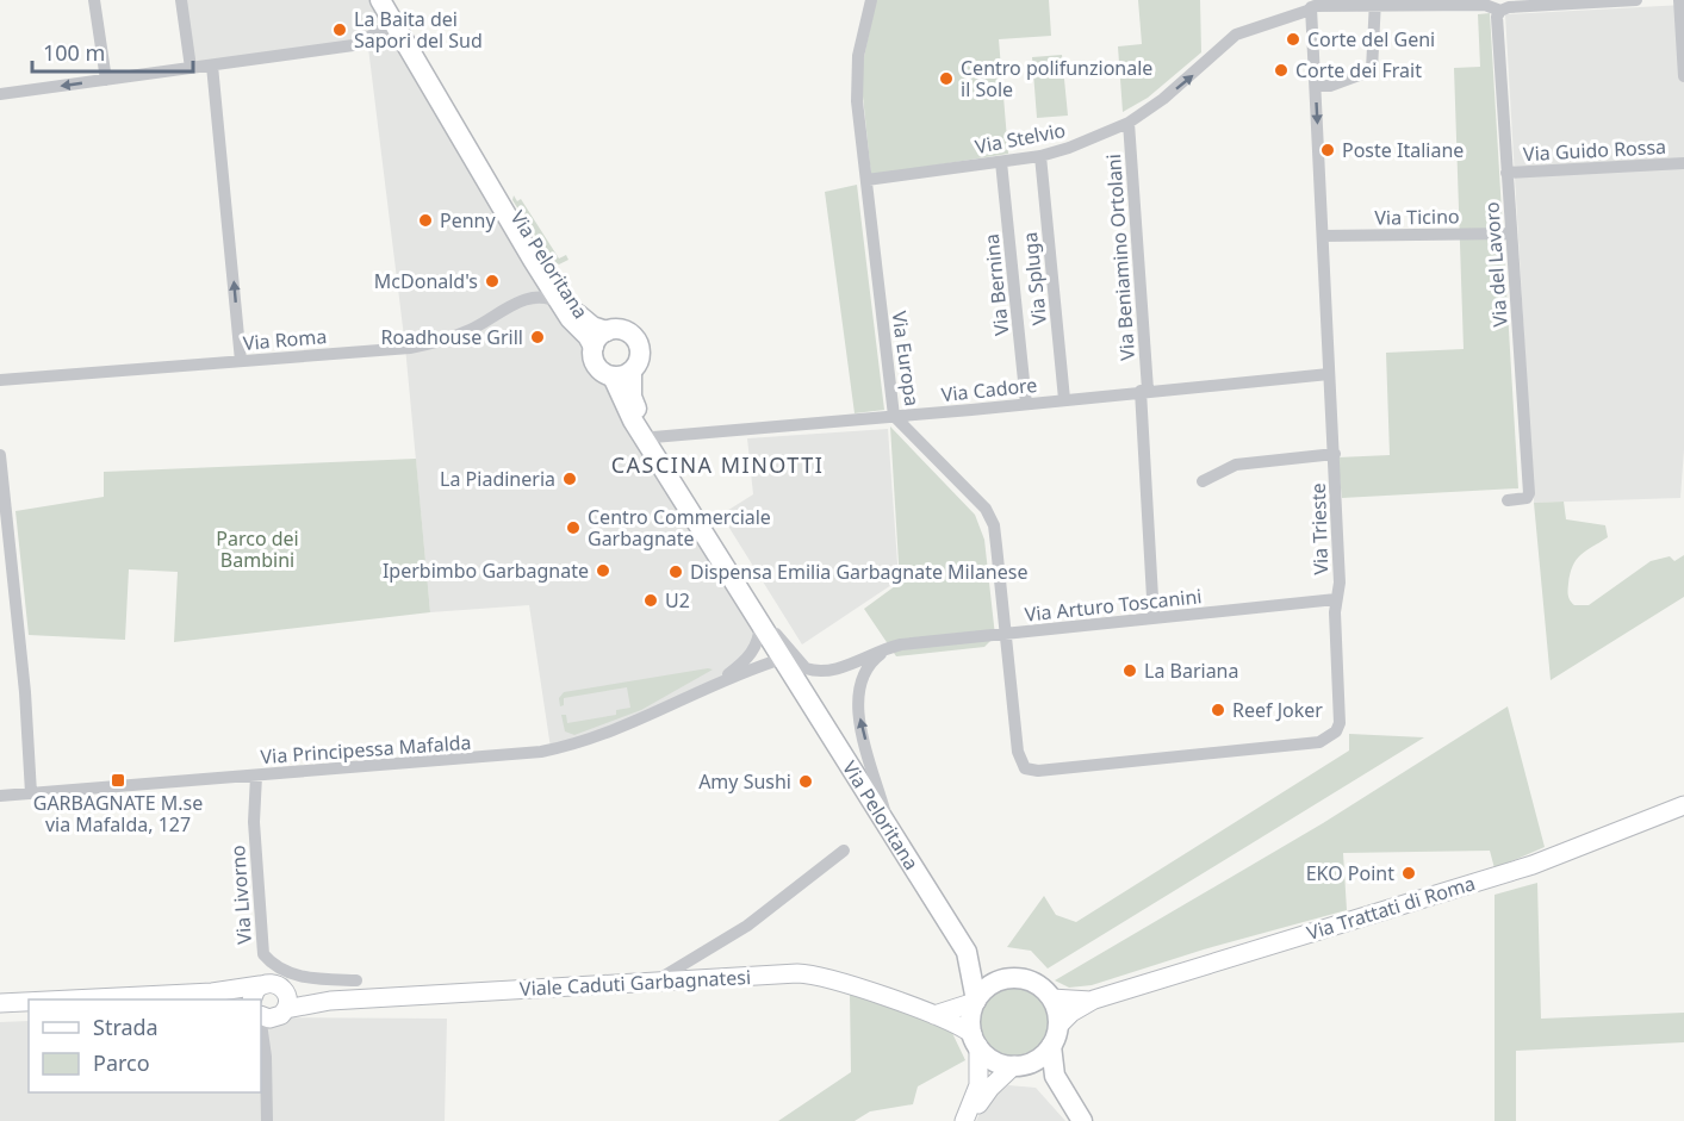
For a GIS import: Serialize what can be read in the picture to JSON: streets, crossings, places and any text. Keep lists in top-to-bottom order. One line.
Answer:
{"streets":{"main road":["Via Peloritana"],"street":["Via Stelvio","Via Guido Rossa","Via Ticino","Via Beniamino Ortolani","Via del Lavoro","Via Spluga","Via Bernina","Via Roma","Via Europa","Via Cadore","Via Trieste","Via Arturo Toscanini","Via Principessa Mafalda","Via Livorno","Via Trattati di Roma","Viale Caduti Garbagnatesi"]},"crossings":[["Via Stelvio","Via Beniamino Ortolani"],["Via Stelvio","Via del Lavoro"],["Via Stelvio","Via Spluga"],["Via Stelvio","Via Bernina"],["Via Stelvio","Via Europa"],["Via Stelvio","Via Trieste"],["Via Guido Rossa","Via del Lavoro"],["Via Ticino","Via del Lavoro"],["Via Ticino","Via Trieste"],["Via Beniamino Ortolani","Via Cadore"],["Via Beniamino Ortolani","Via Arturo Toscanini"],["Via Peloritana","Via Roma"],["Via Peloritana","Via Cadore"],["Via Peloritana","Via Arturo Toscanini"],["Via Peloritana","Via Principessa Mafalda"],["Via Peloritana","Via Trattati di Roma"],["Via Peloritana","Viale Caduti Garbagnatesi"],["Via Spluga","Via Cadore"],["Via Bernina","Via Cadore"],["Via Europa","Via Cadore"],["Via Europa","Via Trieste"],["Via Europa","Via Arturo Toscanini"],["Via Cadore","Via Trieste"],["Via Trieste","Via Arturo Toscanini"],["Via Arturo Toscanini","Via Principessa Mafalda"],["Via Principessa Mafalda","Via Livorno"],["Via Trattati di Roma","Viale Caduti Garbagnatesi"]],"districts":["CASCINA MINOTTI"],"parks":["Parco dei Bambini"],"places":{"other":["La Baita dei Sapori del Sud","Corte del Geni","Corte dei Frait","Centro polifunzionale il Sole","Poste Italiane","Penny","McDonald's","Roadhouse Grill","La Piadineria","Centro Commerciale Garbagnate","Iperbimbo Garbagnate","Dispensa Emilia Garbagnate Milanese","U2","La Bariana","Reef Joker","Amy Sushi","EKO Point"],"transit":["GARBAGNATE M.se via Mafalda, 127"]},"legend":["Strada","Parco"],"scale_bar":"100 m"}
